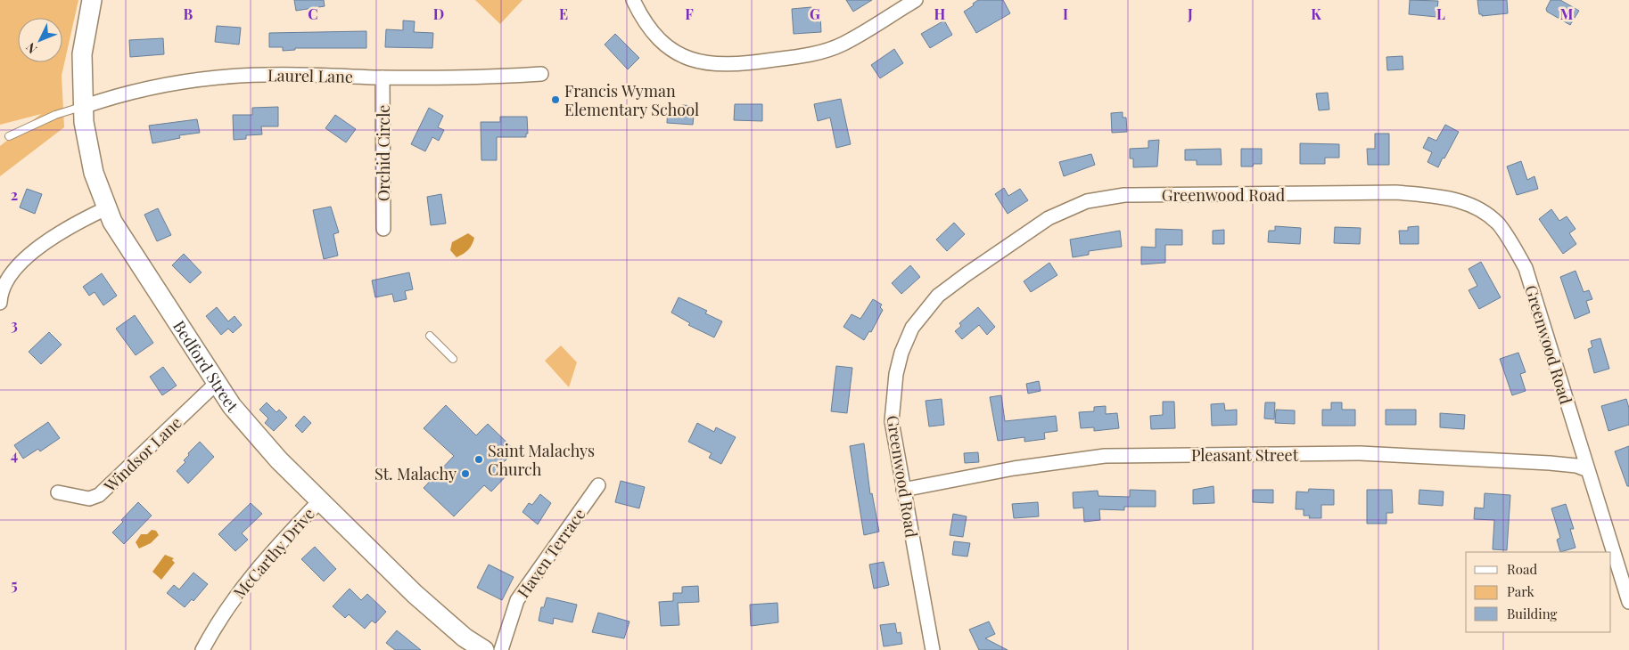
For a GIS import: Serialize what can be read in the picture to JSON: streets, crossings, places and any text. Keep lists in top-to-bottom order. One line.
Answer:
{"streets":{"main road":["Bedford Street"],"street":["Laurel Lane","Orchid Circle","Greenwood Road","Windsor Lane","Pleasant Street","McCarthy Drive","Haven Terrace"]},"crossings":[["Laurel Lane","Orchid Circle"],["Laurel Lane","Bedford Street"],["Greenwood Road","Pleasant Street"],["Bedford Street","Windsor Lane"],["Bedford Street","McCarthy Drive"]],"places":["Francis Wyman Elementary School","Saint Malachys Church","St. Malachy"],"legend":["Road","Park","Building"],"north":"bottom left","grid":{"columns":["B","C","D","E","F","G","H","I","J","K","L","M"],"rows":["2","3","4","5"]}}
